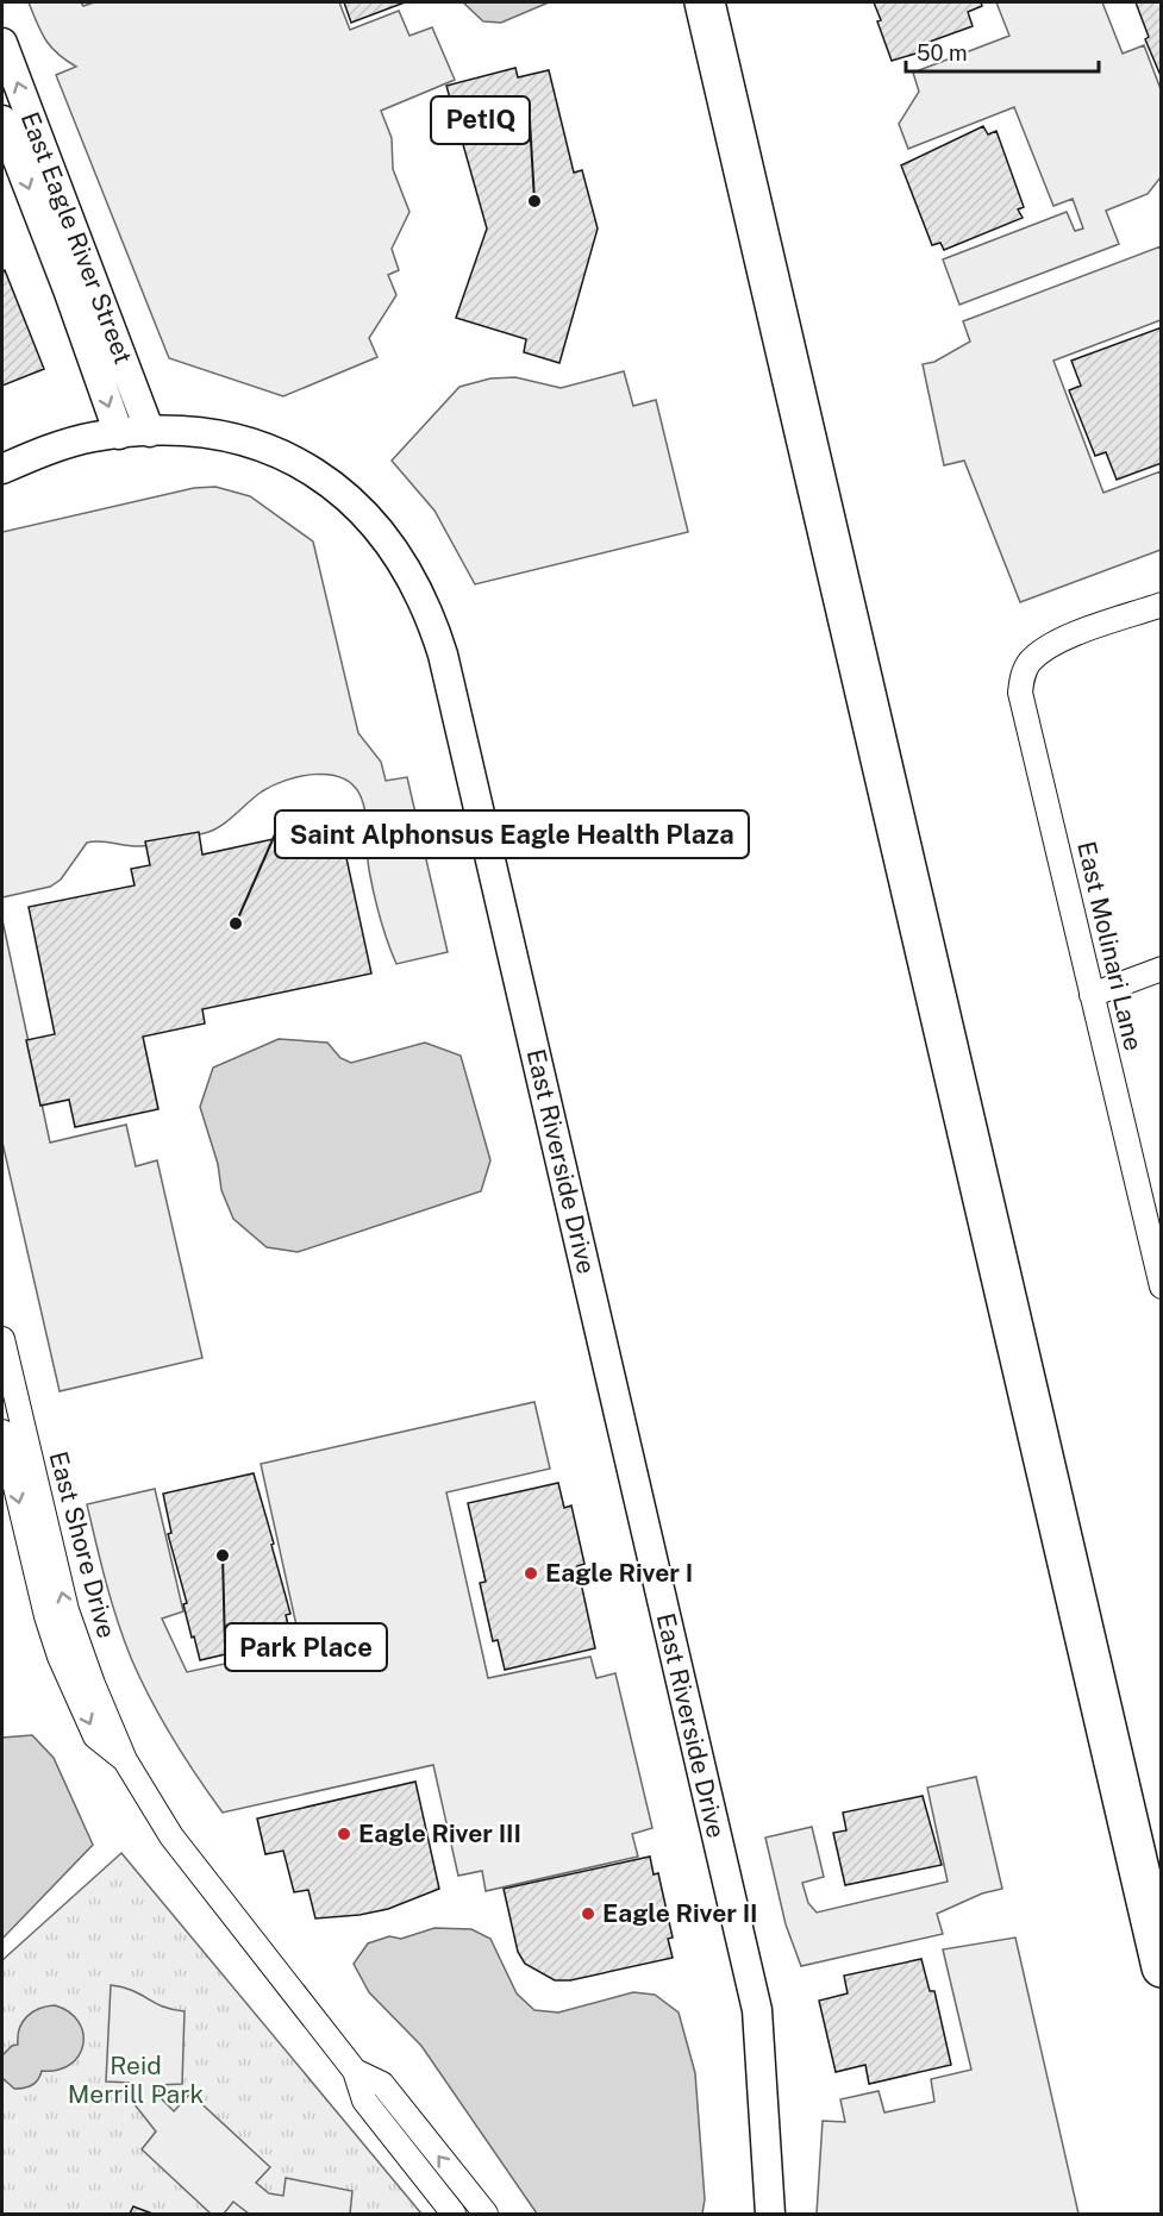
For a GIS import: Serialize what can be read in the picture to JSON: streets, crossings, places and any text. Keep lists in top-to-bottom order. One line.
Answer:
{"streets":{"street":["East Eagle River Street","East Molinari Lane","East Riverside Drive","East Shore Drive"]},"crossings":[["East Eagle River Street","East Riverside Drive"]],"parks":["Reid Merrill Park"],"places":["PetIQ","Saint Alphonsus Eagle Health Plaza","Park Place","Eagle River I","Eagle River III","Eagle River II"],"scale_bar":"50 m"}
